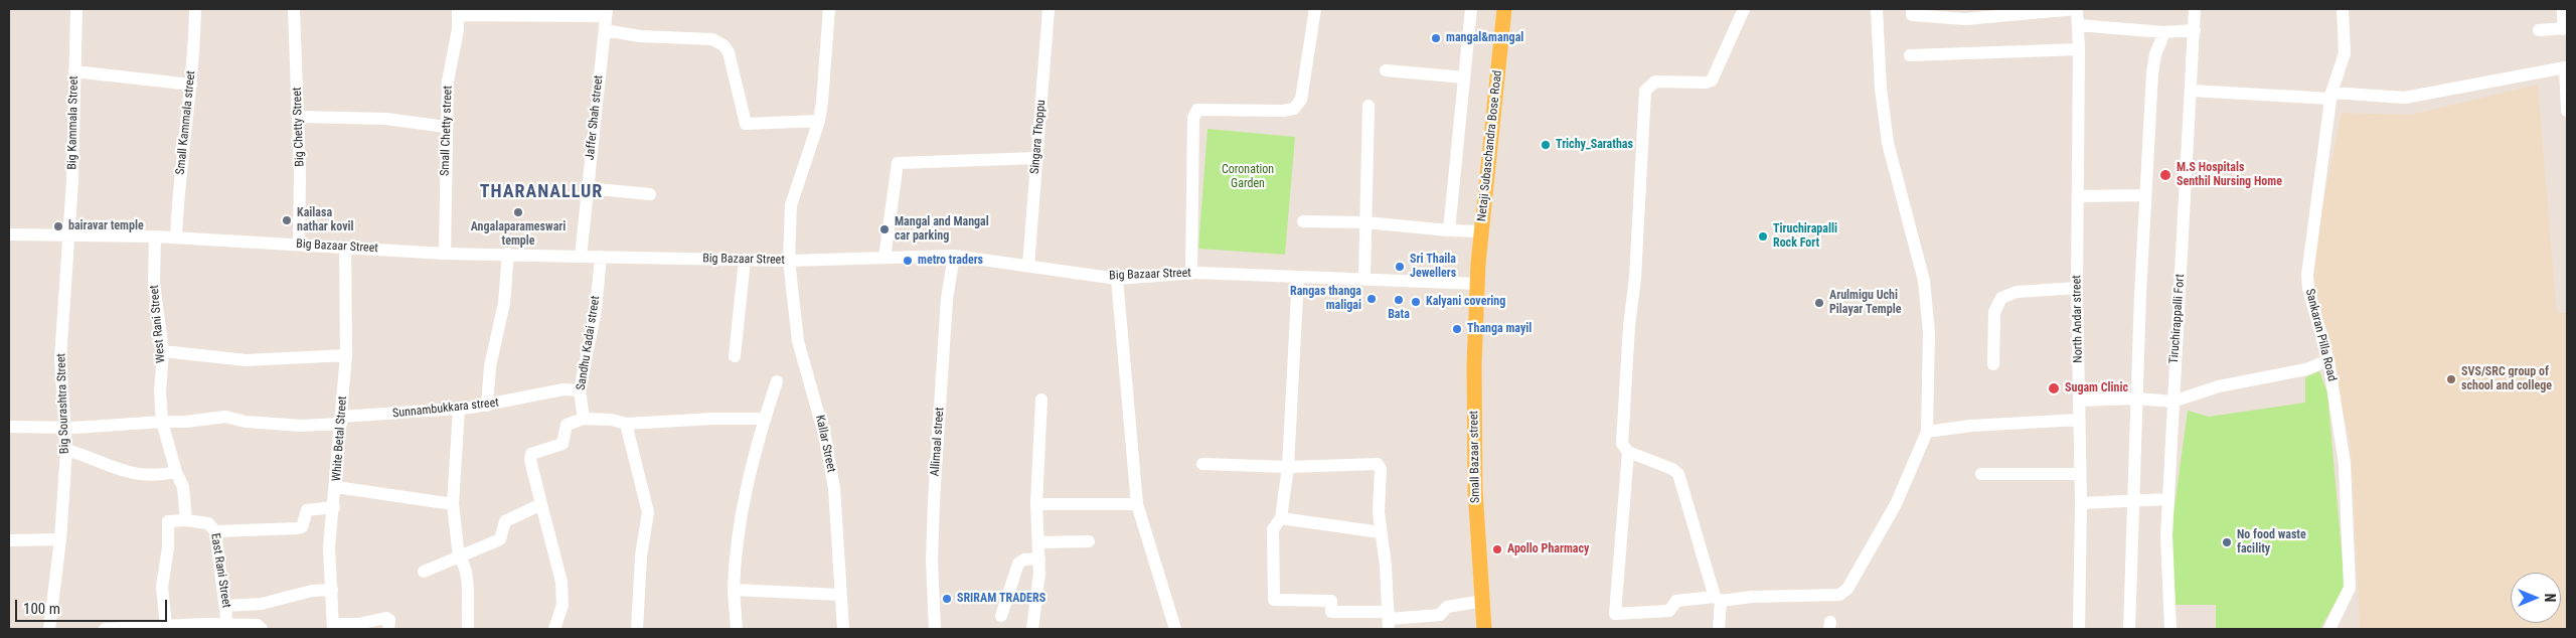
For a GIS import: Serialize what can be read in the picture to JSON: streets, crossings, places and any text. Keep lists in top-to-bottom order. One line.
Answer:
{"streets":{"main road":["Netaji Subaschandra Bose Road","Small Bazaar street"],"street":["Jaffer Shah street","Big Kammala Street","Small Kammala street","Big Chetty Street","Small Chetty street","Singara Thoppu","Big Bazaar Street","North Andar street","Tiruchirappalli Fort","West Rani Street","Sankaran Pilla Road","Sandhu Kadai street","Big Sourashtra Street","Sunnambukkara street","White Betal Street","Allimaal street","Kallar Street","East Rani Street"]},"crossings":[["Jaffer Shah street","Big Bazaar Street"],["Big Kammala Street","Big Bazaar Street"],["Big Kammala Street","Big Sourashtra Street"],["Small Kammala street","Big Bazaar Street"],["Big Chetty Street","Big Bazaar Street"],["Small Chetty street","Big Bazaar Street"],["Singara Thoppu","Big Bazaar Street"],["Netaji Subaschandra Bose Road","Big Bazaar Street"],["Netaji Subaschandra Bose Road","Small Bazaar street"],["Big Bazaar Street","West Rani Street"],["Big Bazaar Street","Sandhu Kadai street"],["Big Bazaar Street","Big Sourashtra Street"],["Big Bazaar Street","White Betal Street"],["Big Bazaar Street","Allimaal street"],["Big Bazaar Street","Kallar Street"],["Big Bazaar Street","Small Bazaar street"],["West Rani Street","Sunnambukkara street"],["Sandhu Kadai street","Sunnambukkara street"],["Big Sourashtra Street","Sunnambukkara street"],["Sunnambukkara street","White Betal Street"]],"districts":["THARANALLUR"],"parks":["Coronation Garden"],"places":["mangal&mangal","Trichy_Sarathas","M.S Hospitals Senthil Nursing Home","Angalaparameswari temple","Kailasa nathar kovil","bairavar temple","Mangal and Mangal car parking","Tiruchirapalli Rock Fort","metro traders","Sri Thaila Jewellers","Rangas thanga maligai","Bata","Kalyani covering","Arulmigu Uchi Pilayar Temple","Thanga mayil","SVS/SRC group of school and college","Sugam Clinic","No food waste facility","Apollo Pharmacy","SRIRAM TRADERS"],"scale_bar":"100 m","north":"right"}
